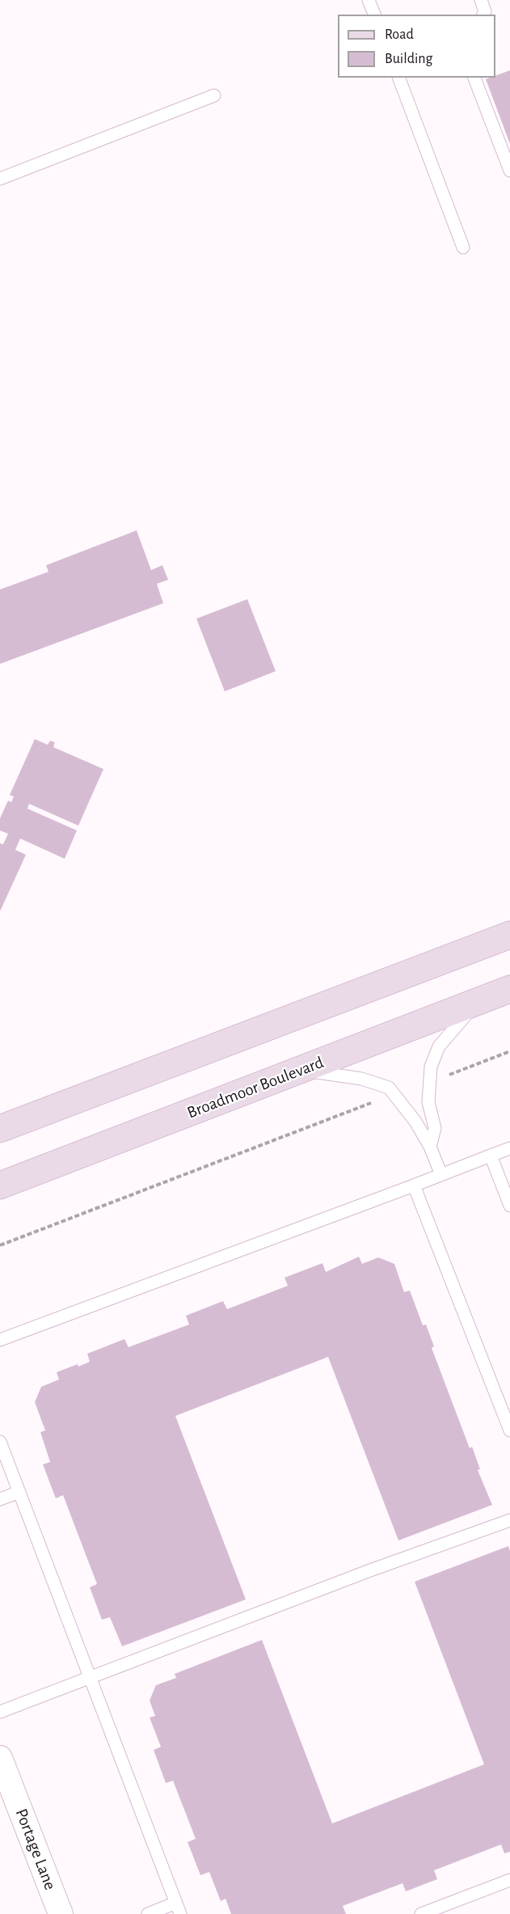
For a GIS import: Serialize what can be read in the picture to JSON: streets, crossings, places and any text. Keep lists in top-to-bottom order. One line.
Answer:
{"streets":{"main road":["Broadmoor Boulevard"],"street":["Portage Lane"]},"legend":["Road","Building"]}
